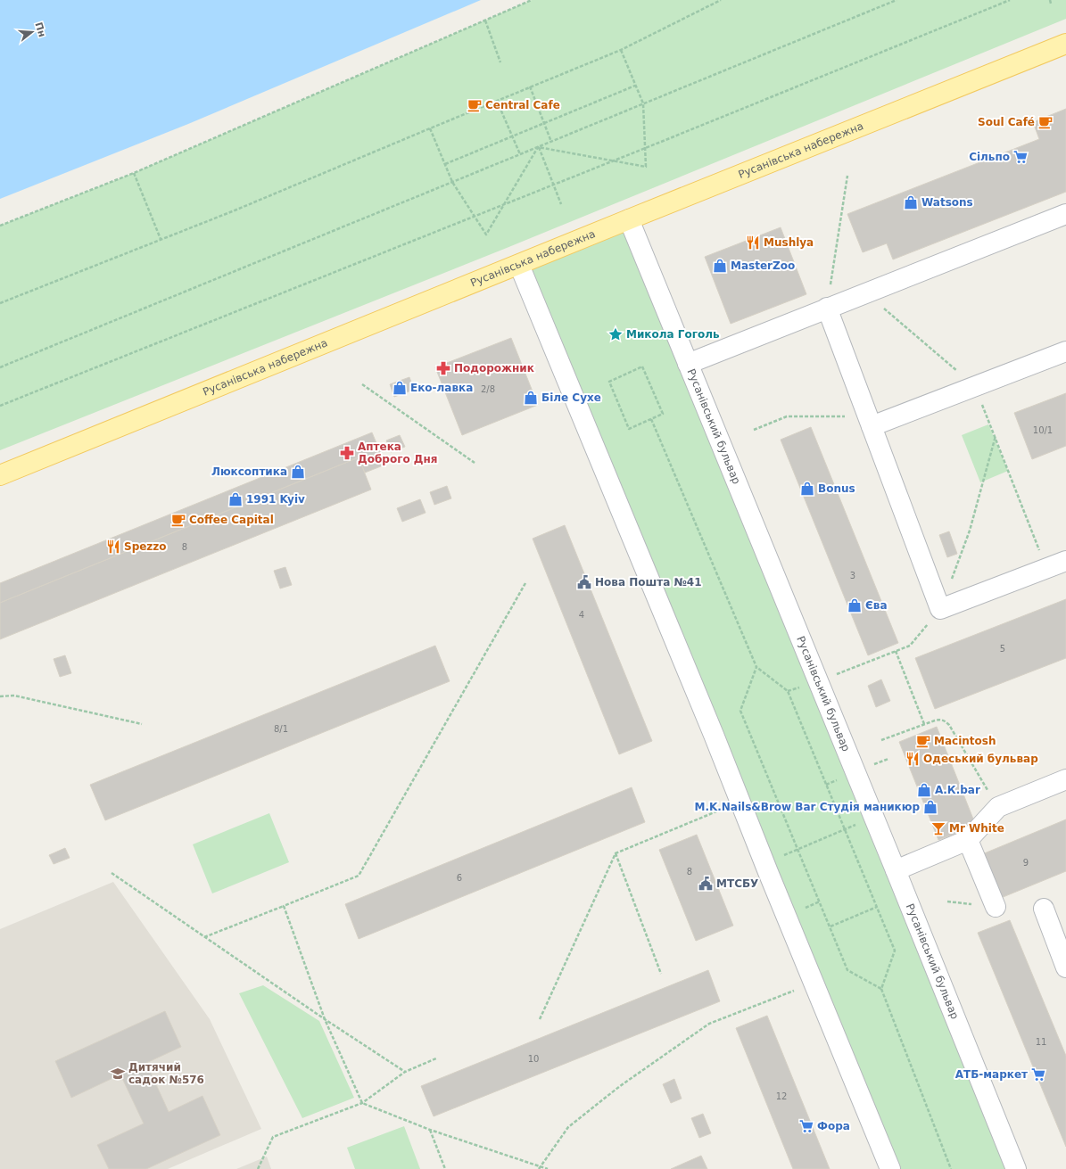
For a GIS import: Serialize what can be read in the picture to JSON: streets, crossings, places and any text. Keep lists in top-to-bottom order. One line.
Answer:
{"streets":{"main road":["Русанівська набережна"],"street":["Русанівський бульвар"]},"crossings":[["Русанівська набережна","Русанівський бульвар"]],"places":{"cafe":["Central Cafe","Soul Café","Coffee Capital","Macintosh"],"supermarket":["Сільпо","АТБ-маркет","Фора"],"shop":["Watsons","MasterZoo","Еко-лавка","Біле Сухе","Люксоптика","Bonus","1991 Kyiv","Єва","А.К.bar","M.K.Nails&Brow Bar Студія маникюр"],"restaurant":["Mushlya","Spezzo","Одеський бульвар"],"place":["Микола Гоголь"],"pharmacy":["Подорожник","Аптека Доброго Дня"],"public building":["Нова Пошта №41","МТСБУ"],"bar":["Mr White"],"school or university":["Дитячий садок №576"]},"house_numbers":["2/8","10/1","8","3","4","5","8/1","9","8","6","11","10","12"],"north":"right"}
